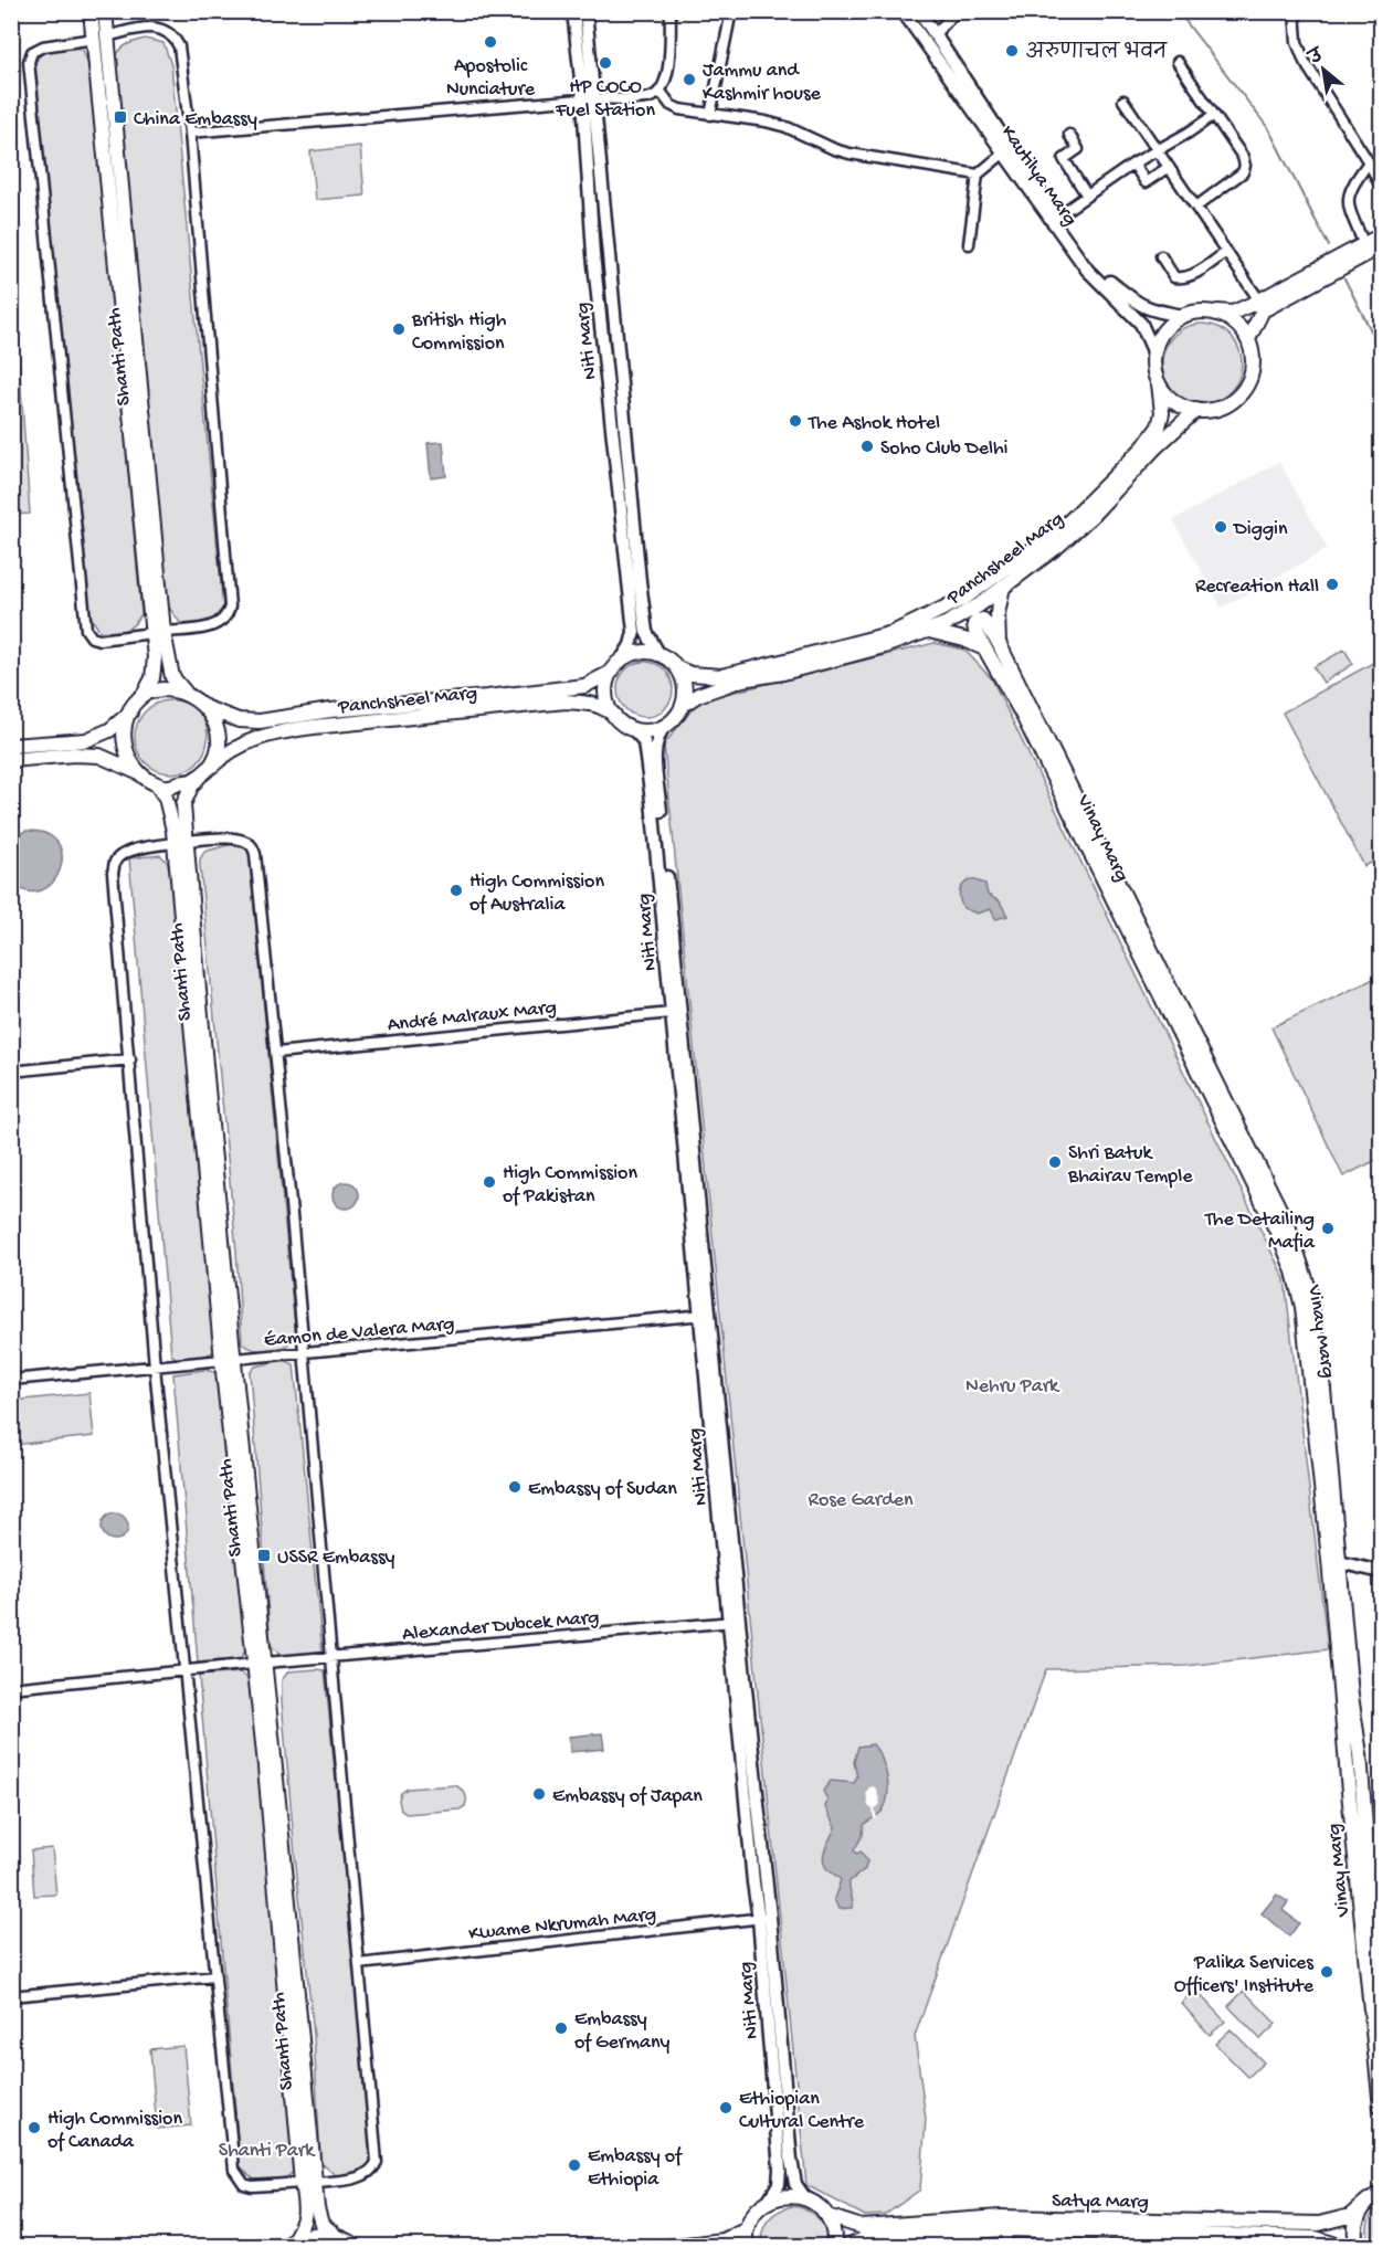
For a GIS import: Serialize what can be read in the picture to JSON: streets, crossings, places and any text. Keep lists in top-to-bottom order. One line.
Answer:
{"streets":{"main road":["Shanti Path","Panchsheel Marg","Vinay Marg","Satya Marg"],"street":["Kautilya Marg","Niti Marg","André Malraux Marg","Éamon de Valera Marg","Alexander Dubcek Marg","Kwame Nkrumah Marg"]},"crossings":[["Kautilya Marg","Panchsheel Marg"],["Niti Marg","Panchsheel Marg"],["Niti Marg","André Malraux Marg"],["Niti Marg","Éamon de Valera Marg"],["Niti Marg","Alexander Dubcek Marg"],["Niti Marg","Kwame Nkrumah Marg"],["Shanti Path","Panchsheel Marg"],["Shanti Path","Éamon de Valera Marg"],["Shanti Path","Alexander Dubcek Marg"],["Panchsheel Marg","Vinay Marg"]],"parks":["Nehru Park","Rose Garden","Shanti Park"],"places":{"other":["Apostolic Nunciature","अरुणाचल भवन","HP COCO Fuel Station","Jammu and Kashmir house","British High Commission","The Ashok Hotel","Soho Club Delhi","Diggin","Recreation Hall","High Commission of Australia","Shri Batuk Bhairav Temple","High Commission of Pakistan","The Detailing Mafia","Embassy of Sudan","Embassy of Japan","Palika Services Officers' Institute","Embassy of Germany","Ethiopian Cultural Centre","High Commission of Canada","Embassy of Ethiopia"],"transit":["China Embassy","USSR Embassy"]},"north":"top left"}
